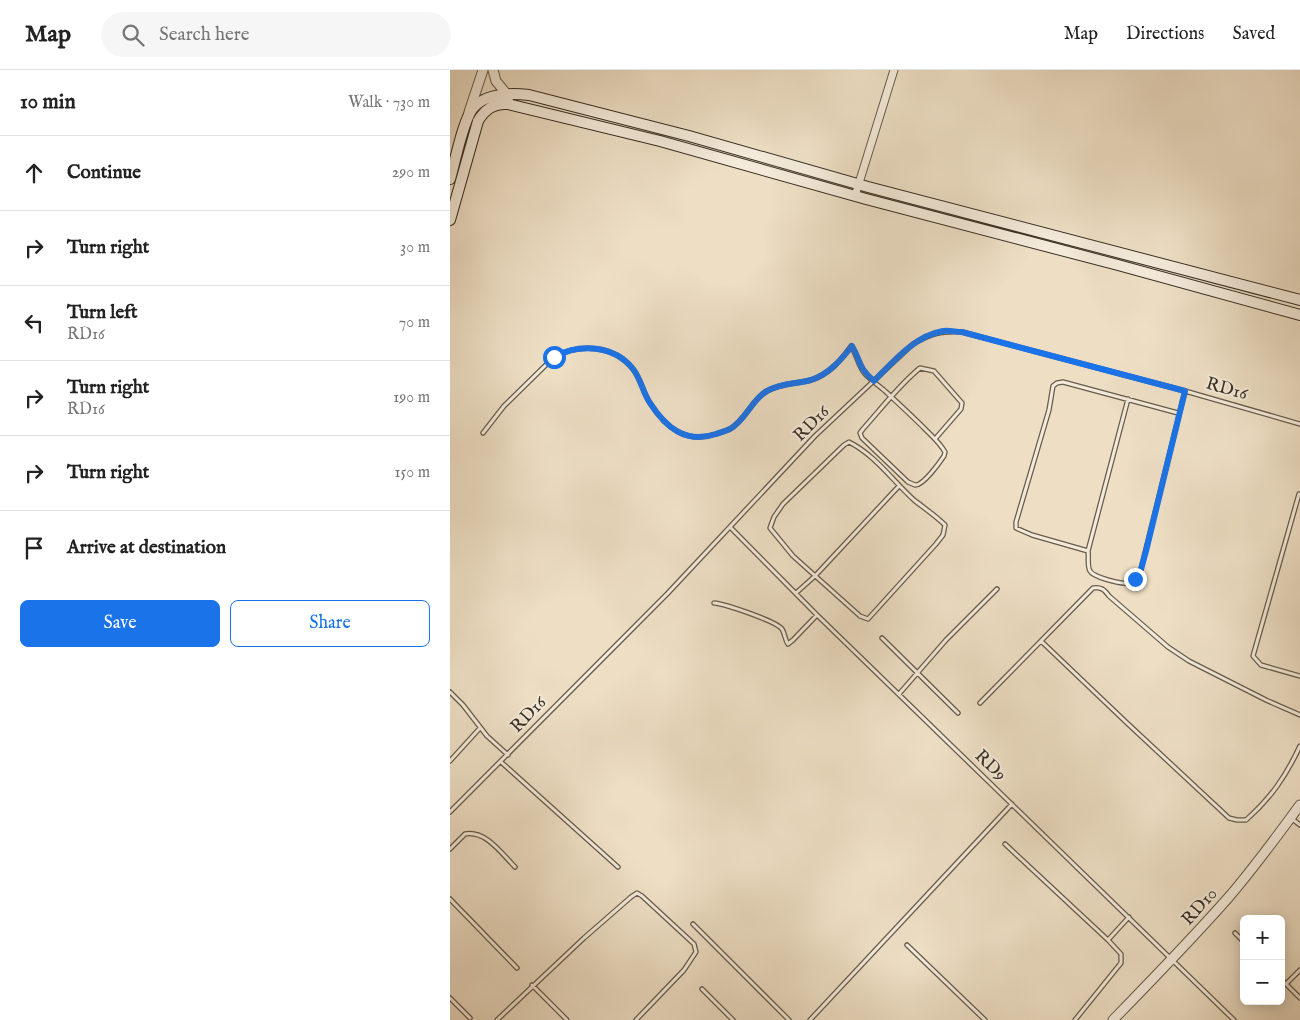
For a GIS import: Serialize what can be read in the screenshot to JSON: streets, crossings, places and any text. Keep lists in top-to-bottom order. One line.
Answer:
{"streets":{"street":["RD10"],"lane":["RD16","RD9"]},"crossings":[["RD16","RD9"],["RD9","RD10"]],"page":{"header":"Map","search":"Search here","nav":["Map","Directions","Saved"],"heading":["10 min","Walk · 730 m"],"list":[["Continue","290 m"],["Turn right","30 m"],["Turn left","RD16","70 m"],["Turn right","RD16","190 m"],["Turn right","150 m"],"Arrive at destination"],"buttons":["Save","Share"],"map_buttons":["+","−"]}}
